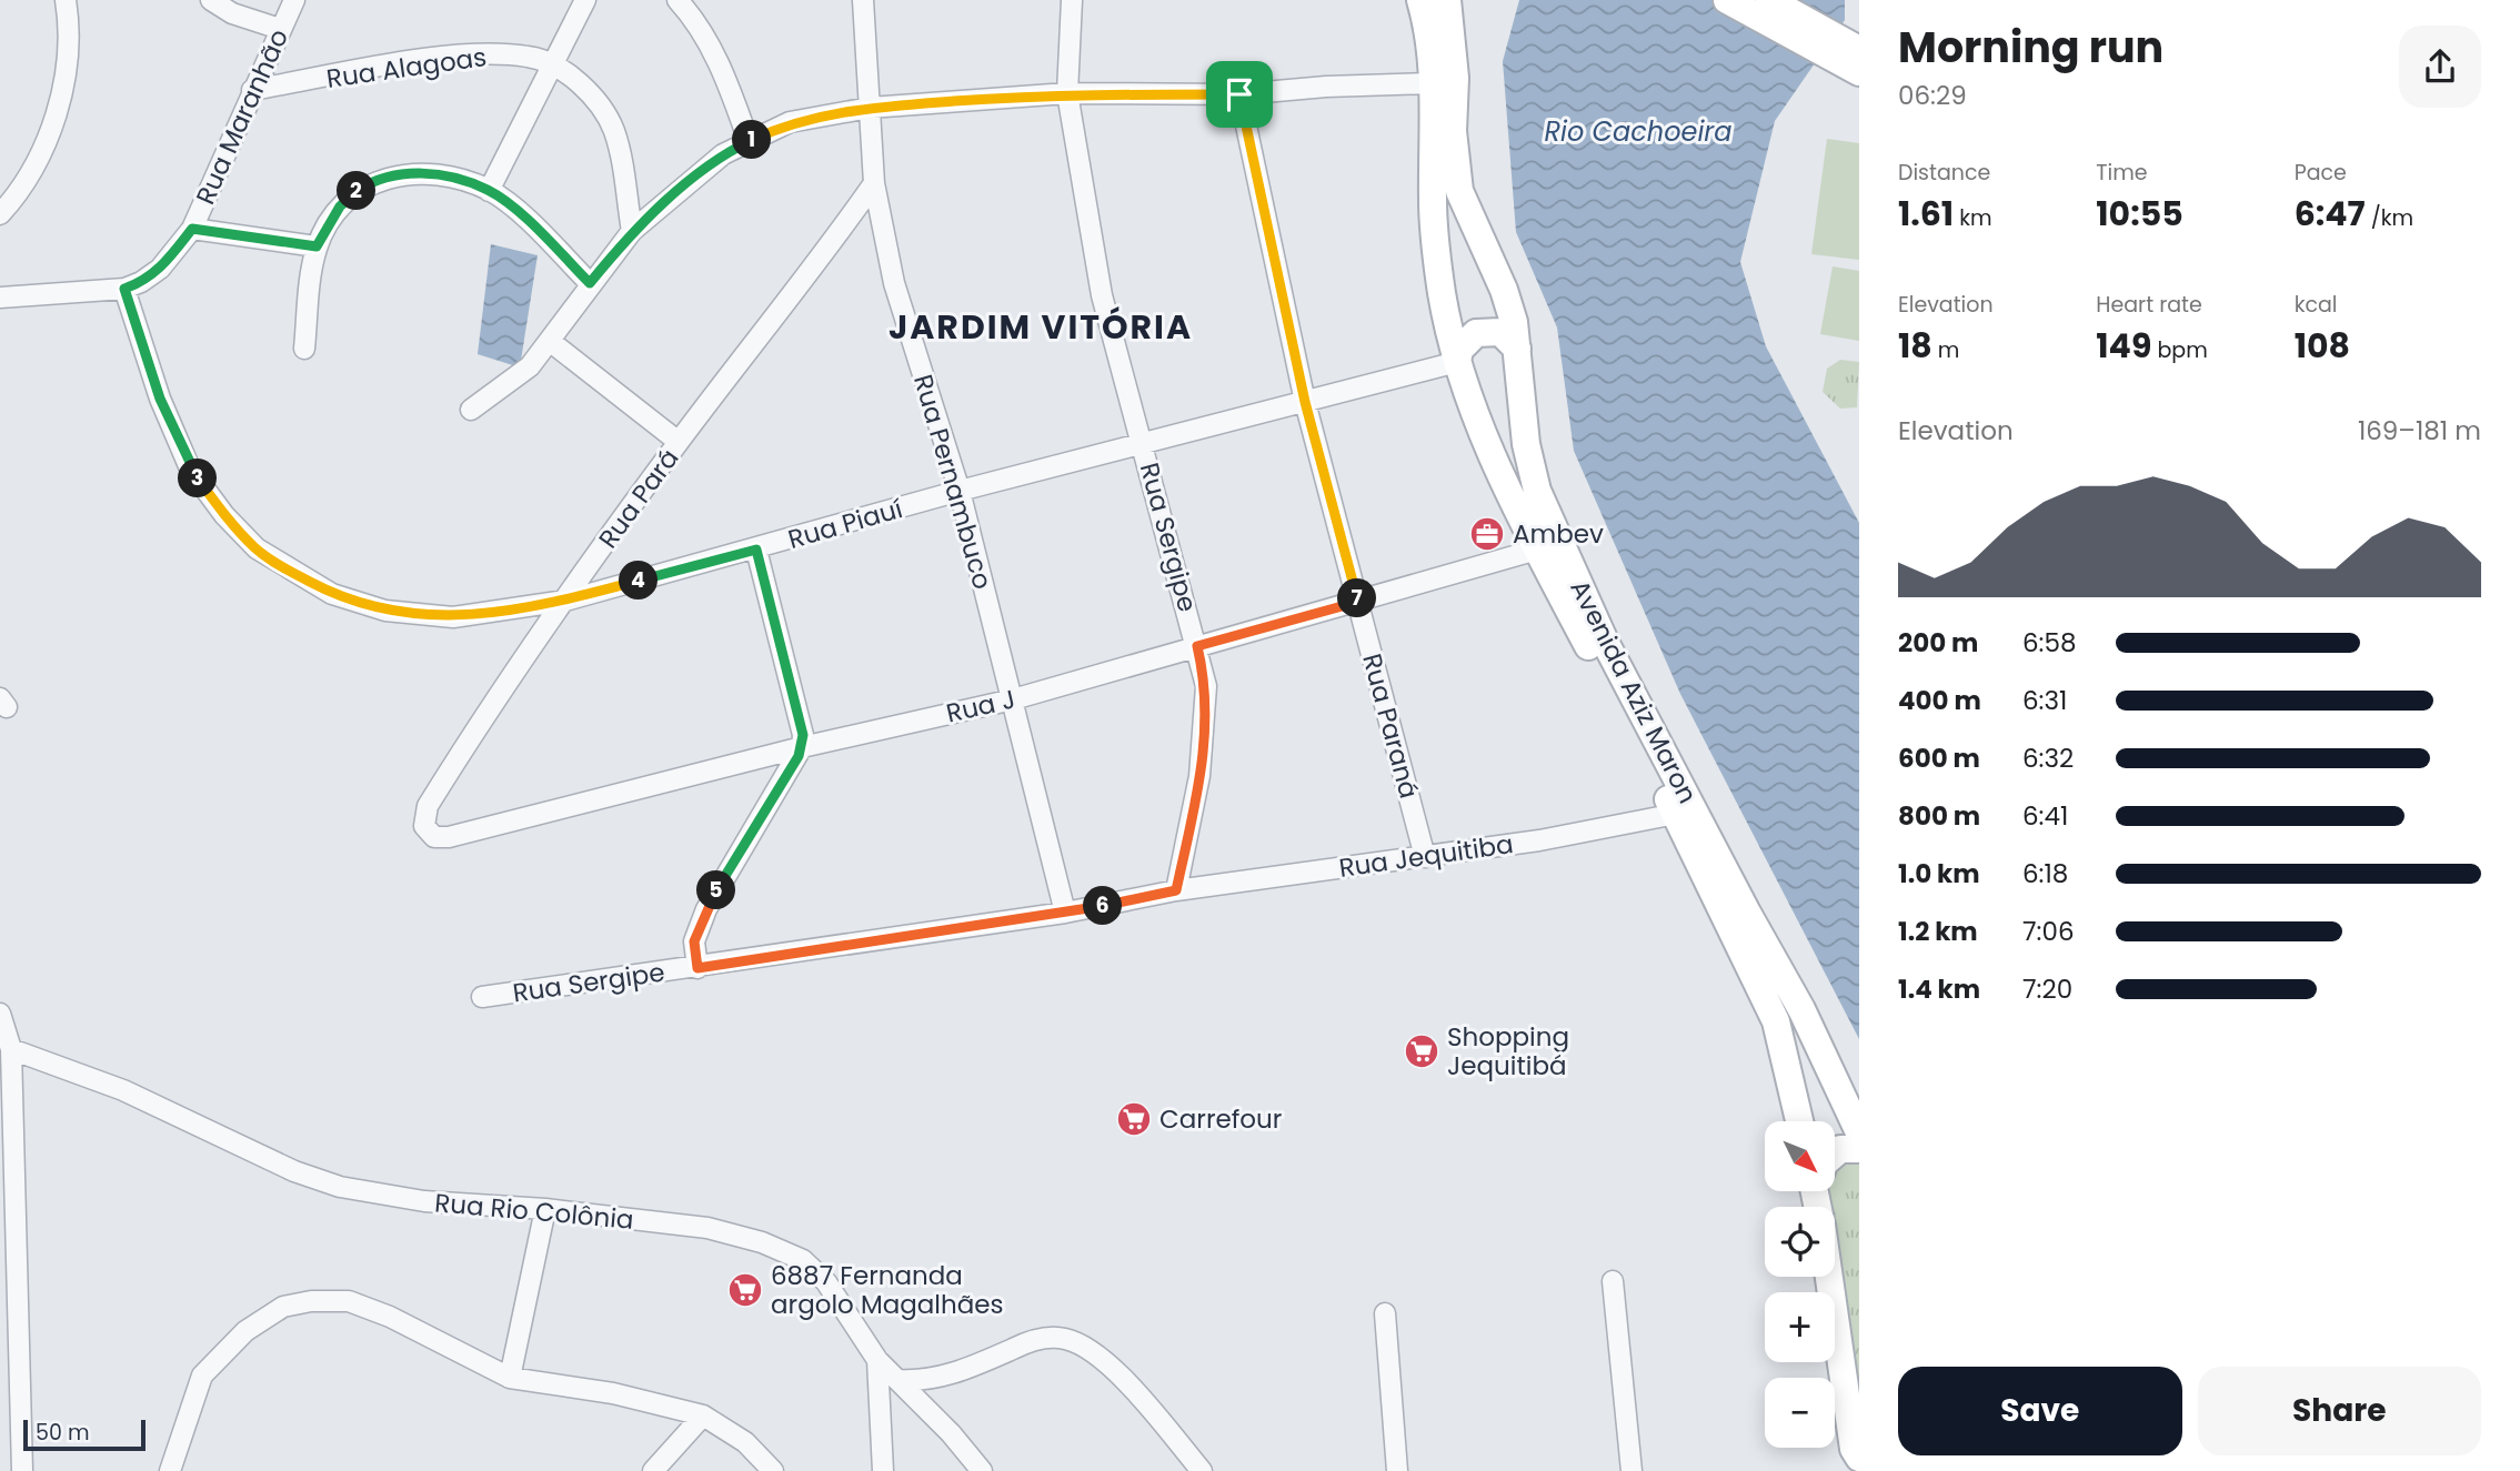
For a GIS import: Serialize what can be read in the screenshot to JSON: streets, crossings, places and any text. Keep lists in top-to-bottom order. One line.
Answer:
{"streets":{"main road":["Avenida Aziz Maron"],"street":["Rua Alagoas","Rua Maranhão","Rua Pernambuco","Rua Pará","Rua Piauí","Rua Sergipe","Rua J","Rua Paraná","Rua Jequitiba","Rua Rio Colônia"]},"crossings":[["Rua Alagoas","Rua Maranhão"],["Rua Maranhão","Rua Piauí"],["Rua Pernambuco","Rua Pará"],["Rua Pernambuco","Rua Piauí"],["Rua Pernambuco","Rua Sergipe"],["Rua Pernambuco","Rua J"],["Rua Pará","Rua Piauí"],["Rua Pará","Rua J"],["Rua Piauí","Rua Sergipe"],["Rua Piauí","Avenida Aziz Maron"],["Rua Piauí","Rua Paraná"],["Rua Sergipe","Rua J"],["Rua Sergipe","Rua Jequitiba"],["Avenida Aziz Maron","Rua J"],["Avenida Aziz Maron","Rua Jequitiba"],["Rua J","Rua Paraná"],["Rua Paraná","Rua Jequitiba"]],"districts":["JARDIM VITÓRIA"],"water":["Rio Cachoeira"],"places":{"office":["Ambev"],"supermarket":["Shopping Jequitibá","Carrefour","6887 Fernanda argolo Magalhães"]},"scale_bar":"50 m","north":"bottom right","page":{"heading":["Morning run","06:29"],"pins":["1","2","3","4","7","5","6"],"stats":[["Distance","1.61 km"],["Time","10:55"],["Pace","6:47 /km"],["Elevation","18 m"],["Heart rate","149 bpm"],["kcal","108"]],"chart":["Elevation","169–181 m"],"list":[{"name":"200 m","note":"6:58"},{"name":"400 m","note":"6:31"},{"name":"600 m","note":"6:32"},{"name":"800 m","note":"6:41"},{"name":"1.0 km","note":"6:18"},{"name":"1.2 km","note":"7:06"},{"name":"1.4 km","note":"7:20"}],"map_buttons":["+","−"],"buttons":["Save","Share"],"scale":"50 m"}}
